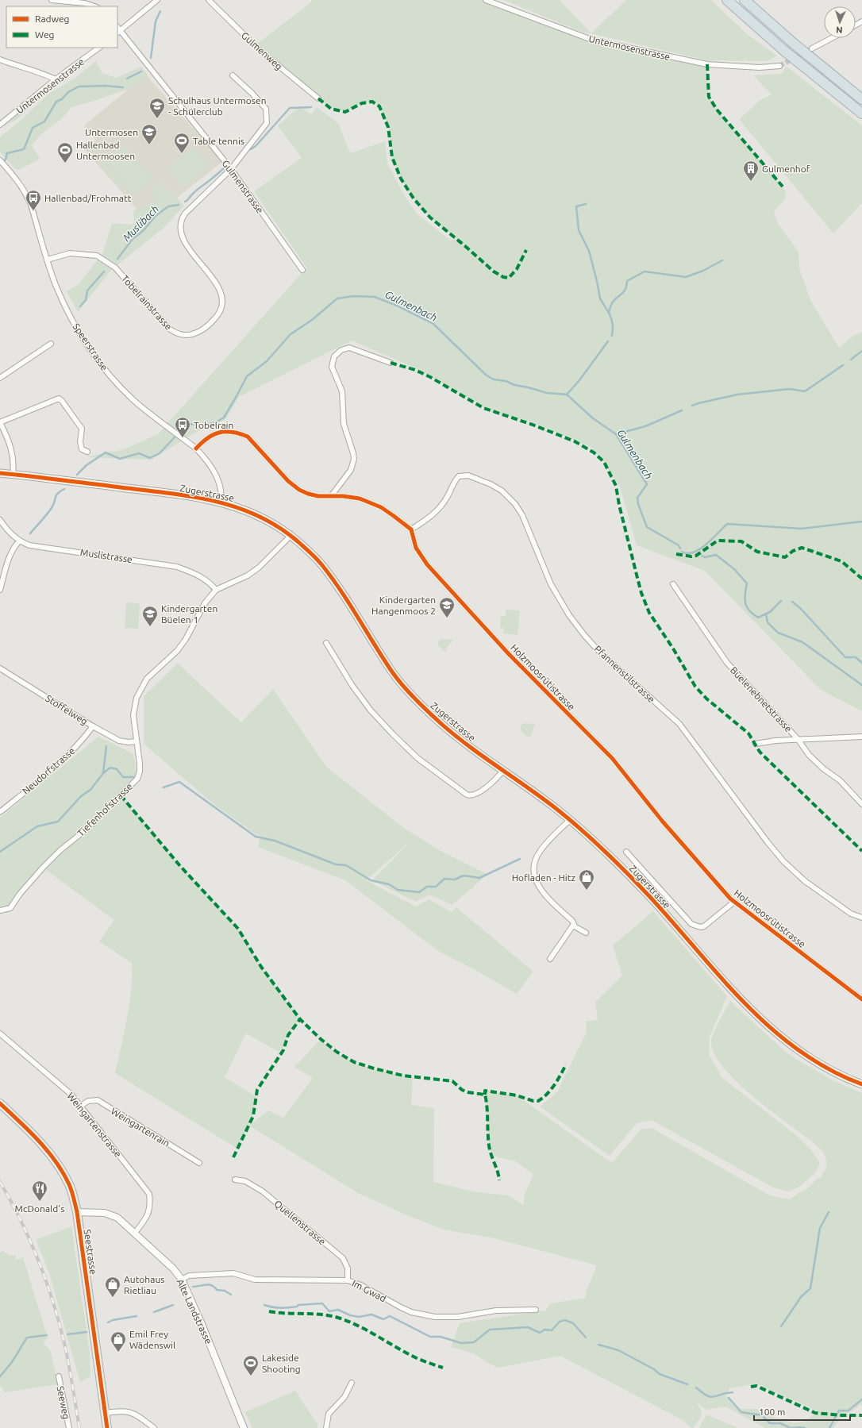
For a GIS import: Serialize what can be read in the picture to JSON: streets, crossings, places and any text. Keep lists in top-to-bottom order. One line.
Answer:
{"streets":{"main road":["Zugerstrasse","Seestrasse"],"street":["Untermosenstrasse","Gulmenweg","Gulmenstrasse","Tobelrainstrasse","Speerstrasse","Muslistrasse","Pfannenstilstrasse","Holzmoosrütistrasse","Büelenebnetstrasse","Stoffelweg","Neudorfstrasse","Tiefenhofstrasse","Weingartenstrasse","Weingartenrain","Quellenstrasse","Im Gwad","Alte Landstrasse","Seeweg"]},"crossings":[["Gulmenstrasse","Tobelrainstrasse"],["Tobelrainstrasse","Speerstrasse"],["Speerstrasse","Zugerstrasse"],["Zugerstrasse","Tiefenhofstrasse"],["Muslistrasse","Tiefenhofstrasse"],["Pfannenstilstrasse","Holzmoosrütistrasse"],["Stoffelweg","Neudorfstrasse"],["Stoffelweg","Tiefenhofstrasse"],["Weingartenstrasse","Weingartenrain"],["Weingartenstrasse","Alte Landstrasse"],["Quellenstrasse","Im Gwad"],["Seestrasse","Alte Landstrasse"],["Im Gwad","Alte Landstrasse"]],"water":["Muslibach","Gulmenbach"],"places":{"school or university":["Schulhaus Untermosen - Schülerclub","Untermosen","Kindergarten Hangenmoos 2","Kindergarten Büelen 1"],"sports":["Table tennis","Hallenbad Untermoosen","Lakeside Shooting"],"building":["Gulmenhof"],"bus stop":["Hallenbad/Frohmatt","Tobelrain"],"shop":["Hofladen - Hitz","Autohaus Rietliau","Emil Frey Wädenswil"],"restaurant":["McDonald's"]},"legend":["Radweg","Weg"],"scale_bar":"100 m","north":"bottom"}
